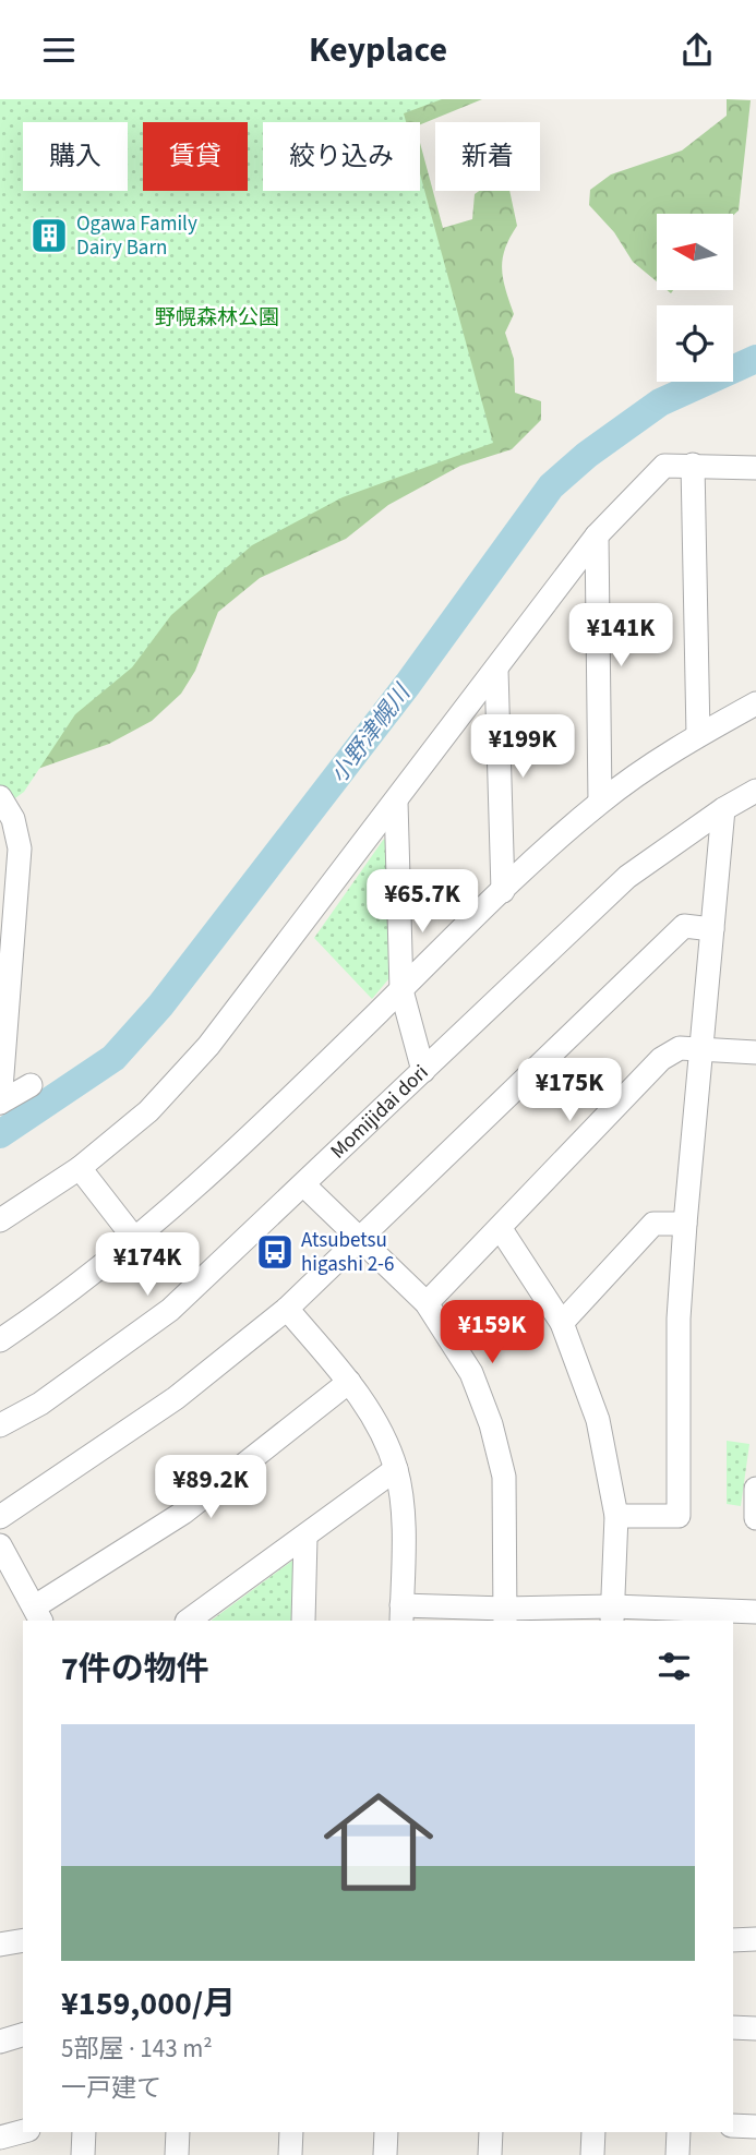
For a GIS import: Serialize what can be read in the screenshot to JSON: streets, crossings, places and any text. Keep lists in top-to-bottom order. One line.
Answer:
{"streets":{"street":["Momijidai dori"]},"water":["小野津幌川"],"parks":["野幌森林公園"],"places":{"building":["Ogawa Family Dairy Barn"],"bus stop":["Atsubetsu higashi 2-6"]},"north":"left","page":{"header":"Keyplace","chip":["購入","賃貸","絞り込み","新着"],"price":["¥141K","¥199K","¥65.7K","¥175K","¥174K","¥159K","¥89.2K"],"heading":"7件の物件","list":[{"name":"¥159,000/月","note":"5部屋 · 143 m² · 一戸建て"}]}}
